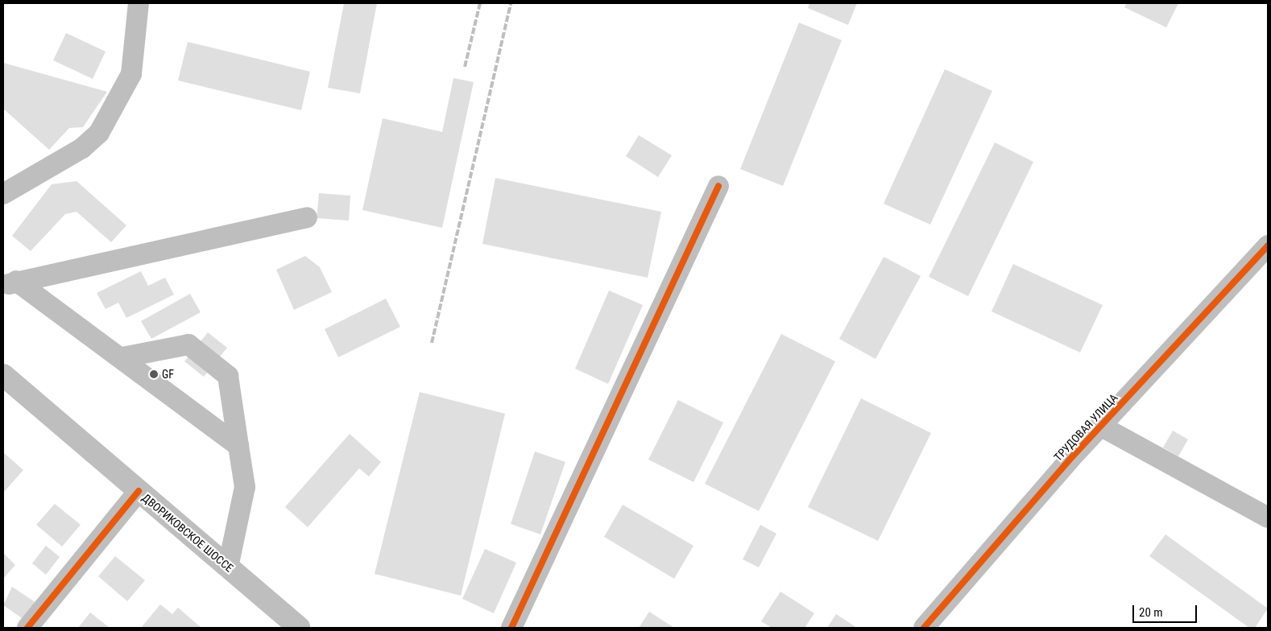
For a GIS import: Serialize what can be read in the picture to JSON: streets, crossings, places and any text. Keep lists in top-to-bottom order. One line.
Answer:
{"streets":{"main road":["ДВОРИКОВСКОЕ ШОССЕ"],"street":["ТРУДОВАЯ УЛИЦА"]},"places":["GF"],"scale_bar":"20 m"}
